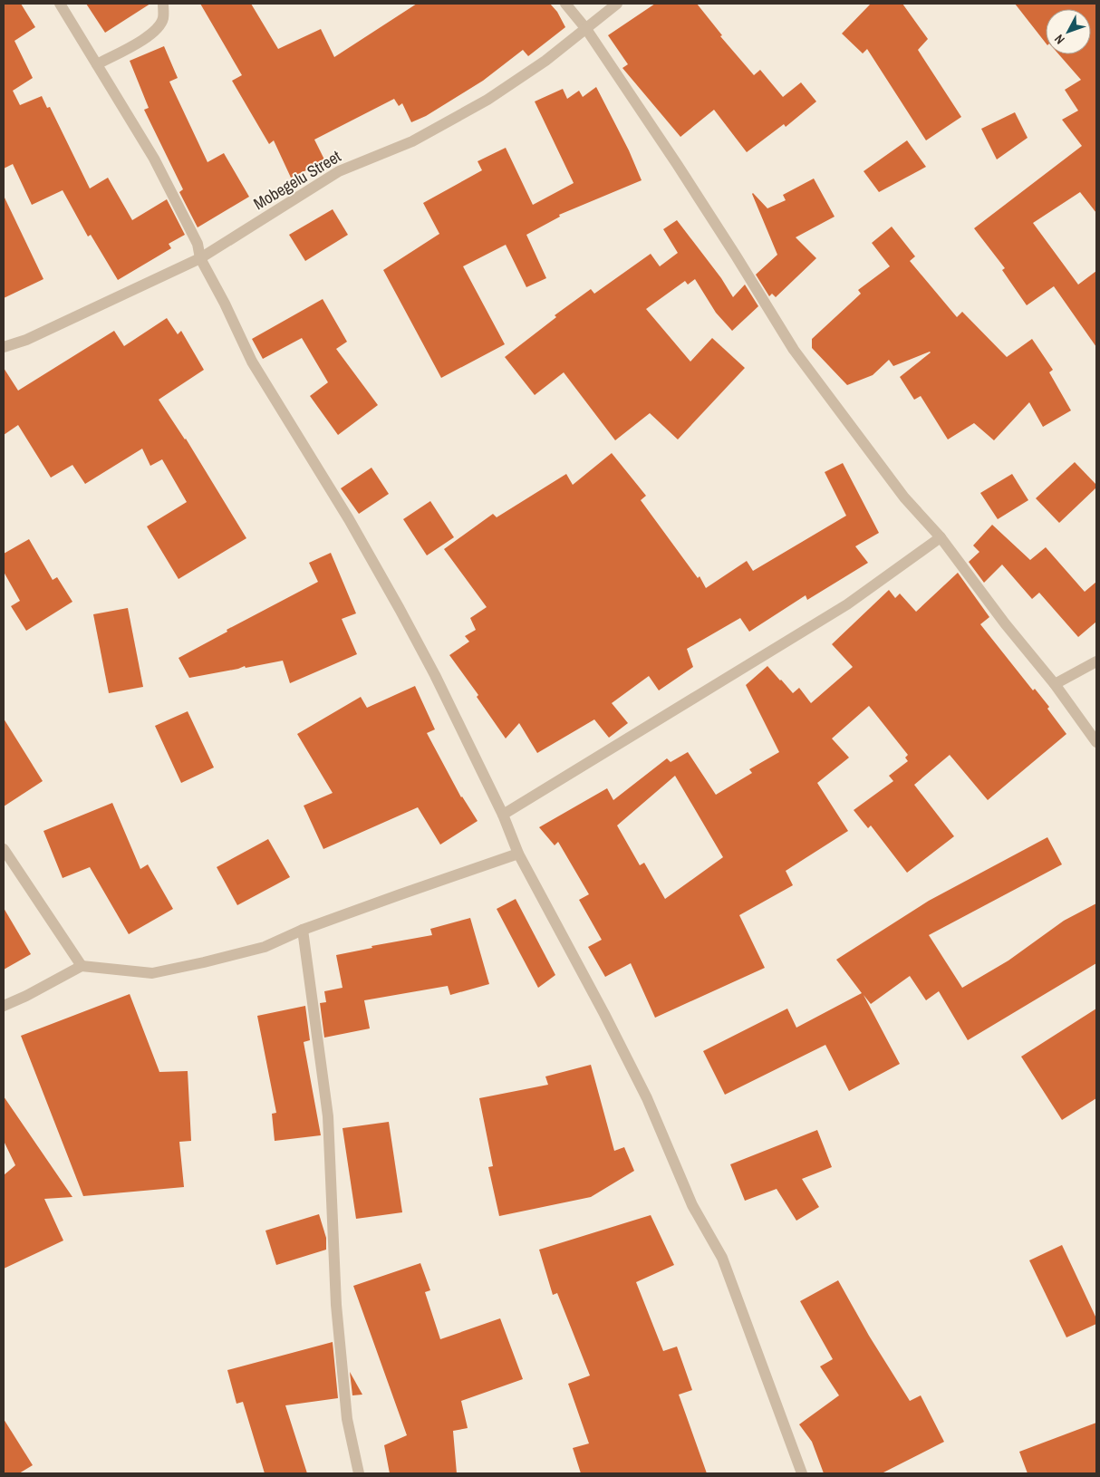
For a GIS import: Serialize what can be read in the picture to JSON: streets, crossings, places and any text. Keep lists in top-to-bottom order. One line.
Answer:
{"streets":{"street":["Mobegelu Street"]},"north":"bottom left"}
